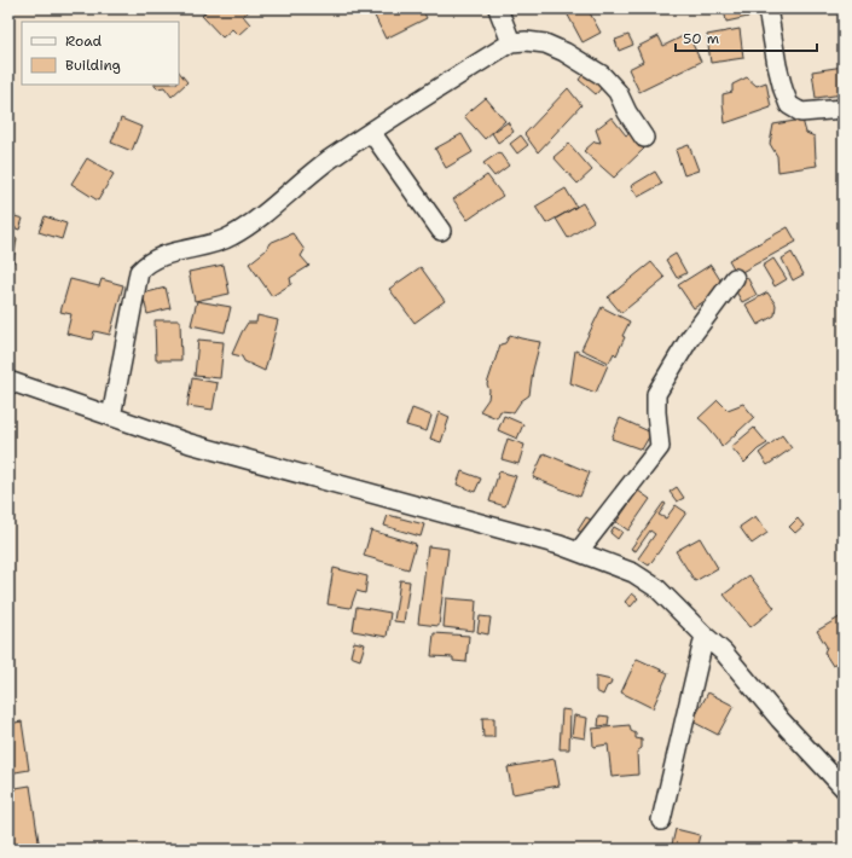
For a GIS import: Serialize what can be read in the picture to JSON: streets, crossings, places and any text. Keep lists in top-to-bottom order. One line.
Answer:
{"legend":["Road","Building"],"scale_bar":"50 m"}
